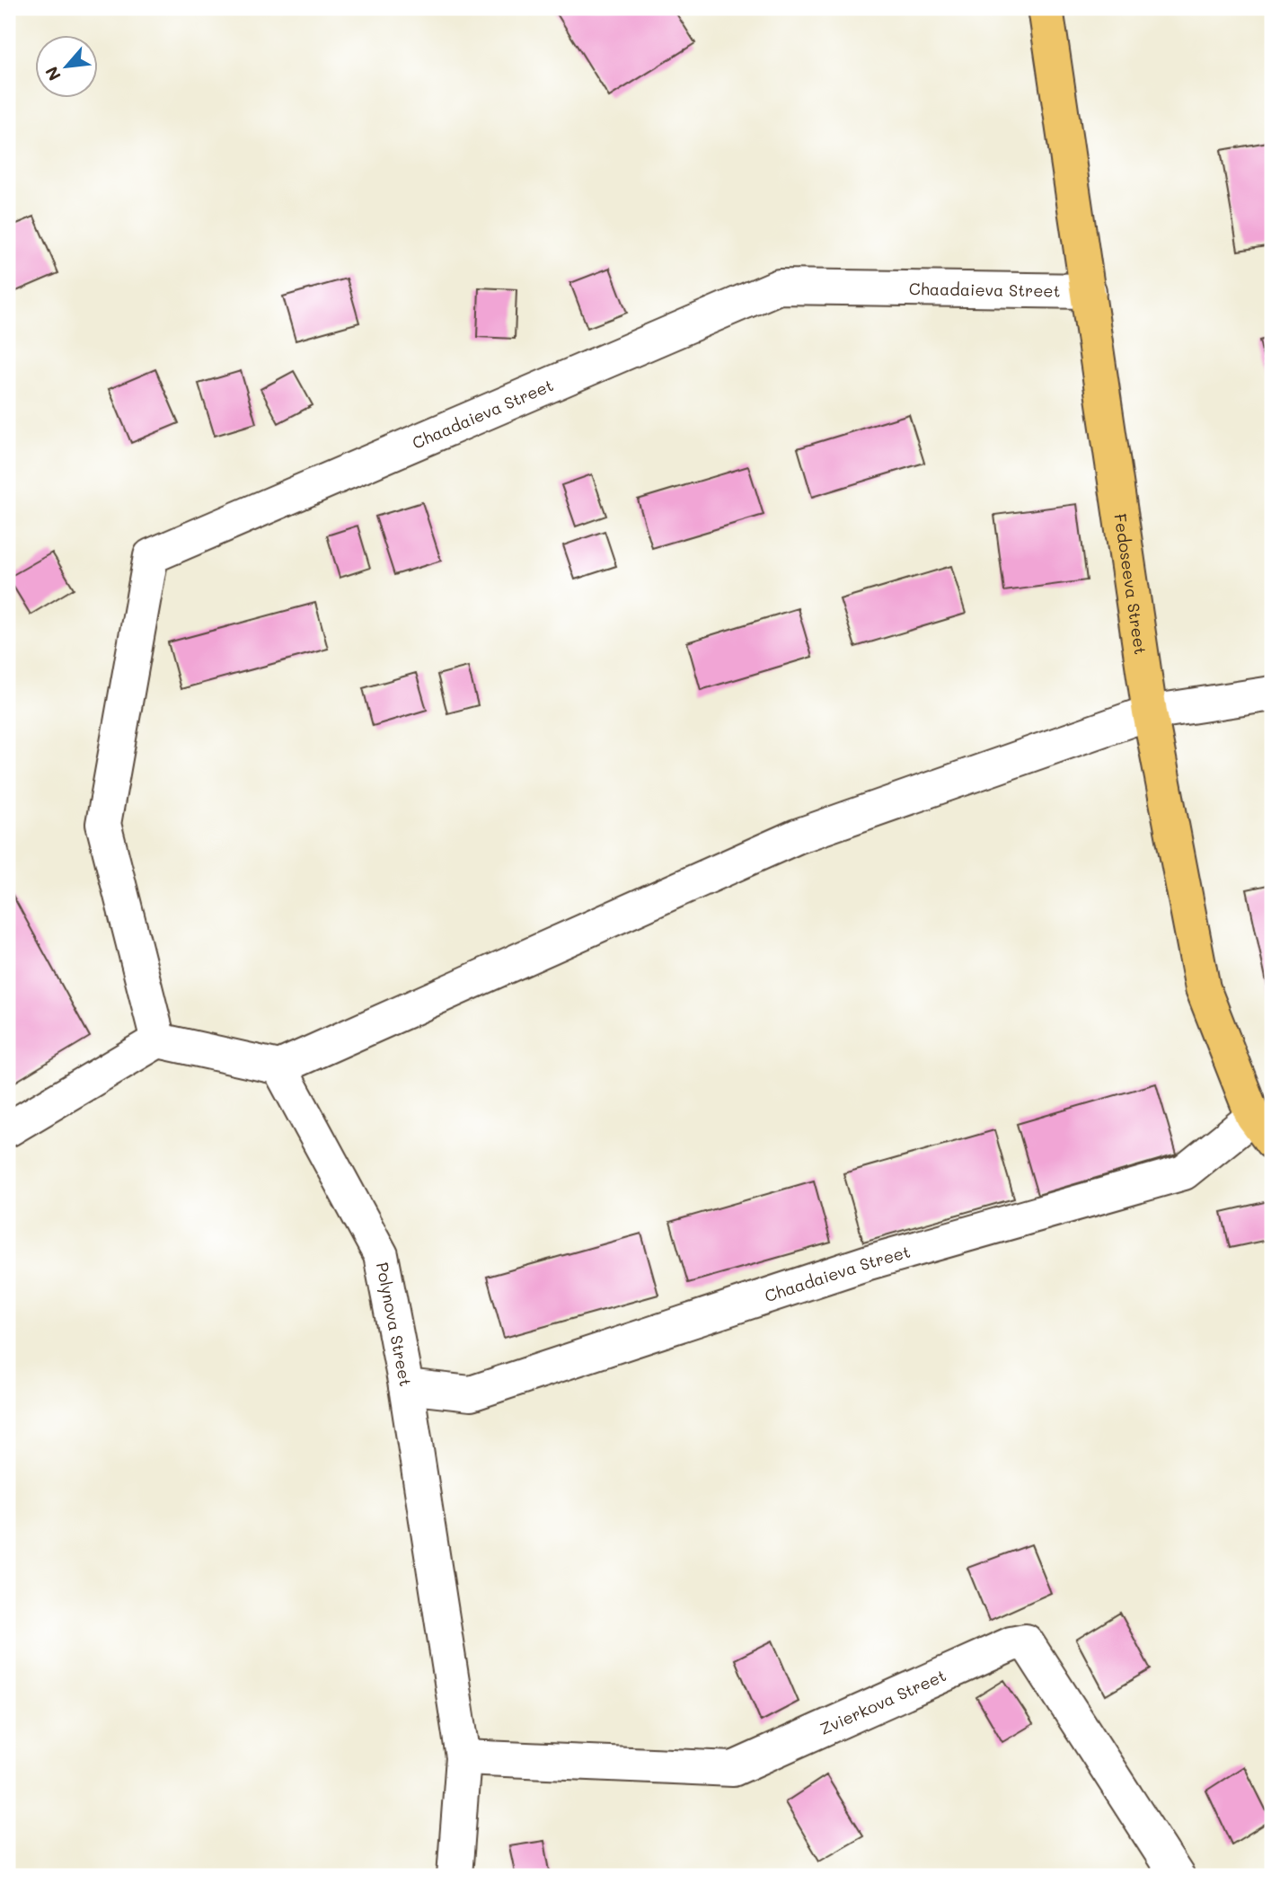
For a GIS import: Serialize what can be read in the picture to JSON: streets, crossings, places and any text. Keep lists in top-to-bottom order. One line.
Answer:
{"streets":{"main road":["Fedoseeva Street"],"street":["Chaadaieva Street","Polynova Street","Zvierkova Street"]},"crossings":[["Chaadaieva Street","Fedoseeva Street"],["Chaadaieva Street","Polynova Street"],["Polynova Street","Zvierkova Street"]],"north":"bottom left"}
